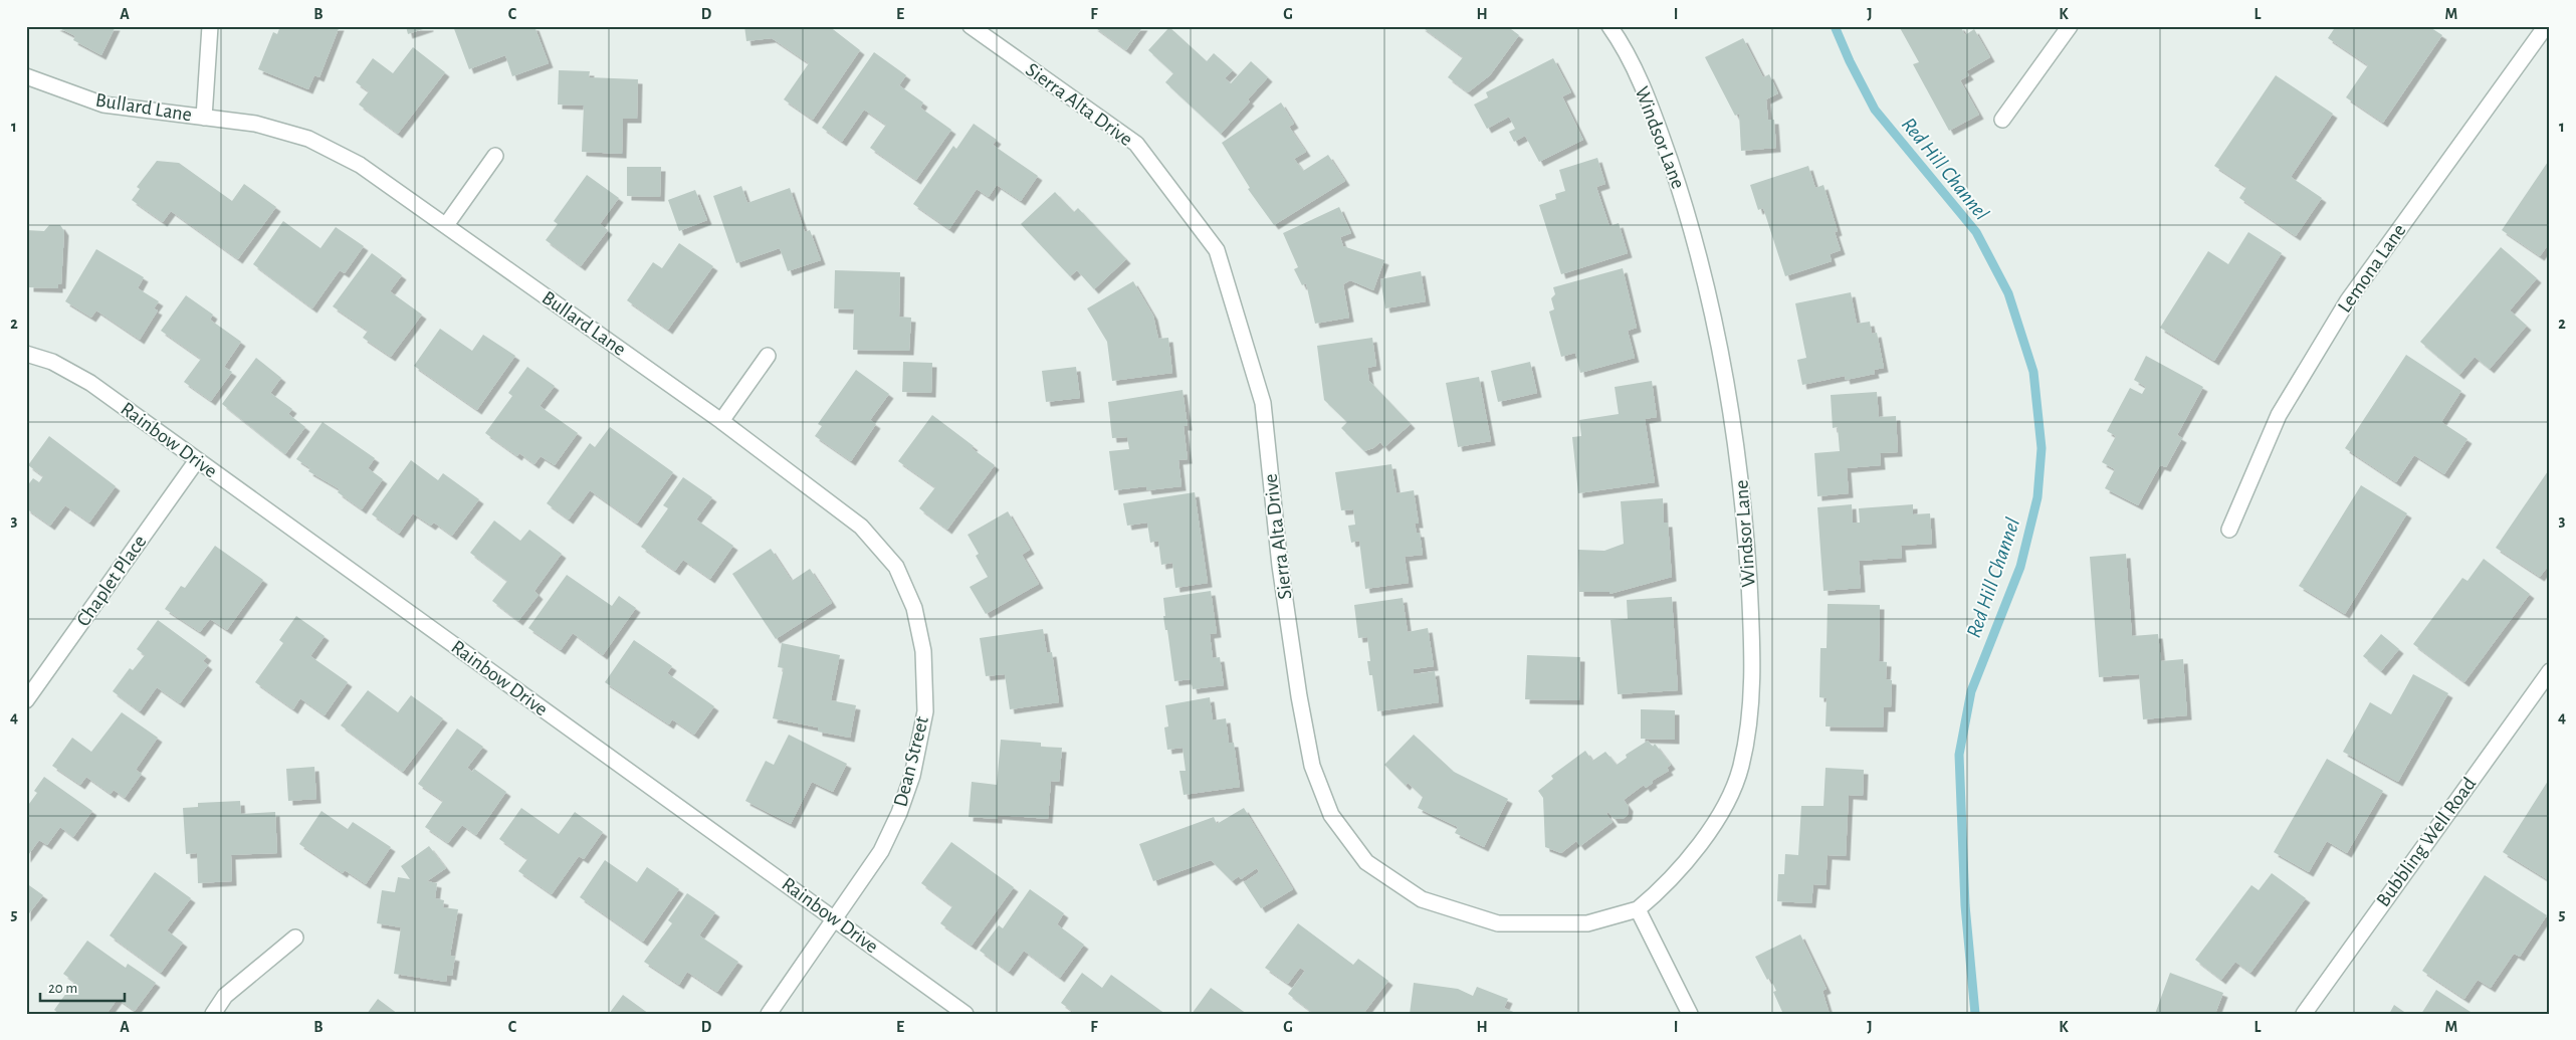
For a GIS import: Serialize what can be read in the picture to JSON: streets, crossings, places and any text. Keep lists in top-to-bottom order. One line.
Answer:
{"streets":{"street":["Sierra Alta Drive","Bullard Lane","Windsor Lane","Lemona Lane","Rainbow Drive","Chaplet Place","Dean Street","Bubbling Well Road"]},"crossings":[["Sierra Alta Drive","Windsor Lane"],["Bullard Lane","Dean Street"],["Rainbow Drive","Chaplet Place"],["Rainbow Drive","Dean Street"]],"water":["Red Hill Channel"],"scale_bar":"20 m","grid":{"columns":["A","B","C","D","E","F","G","H","I","J","K","L","M"],"rows":["1","2","3","4","5"]}}
